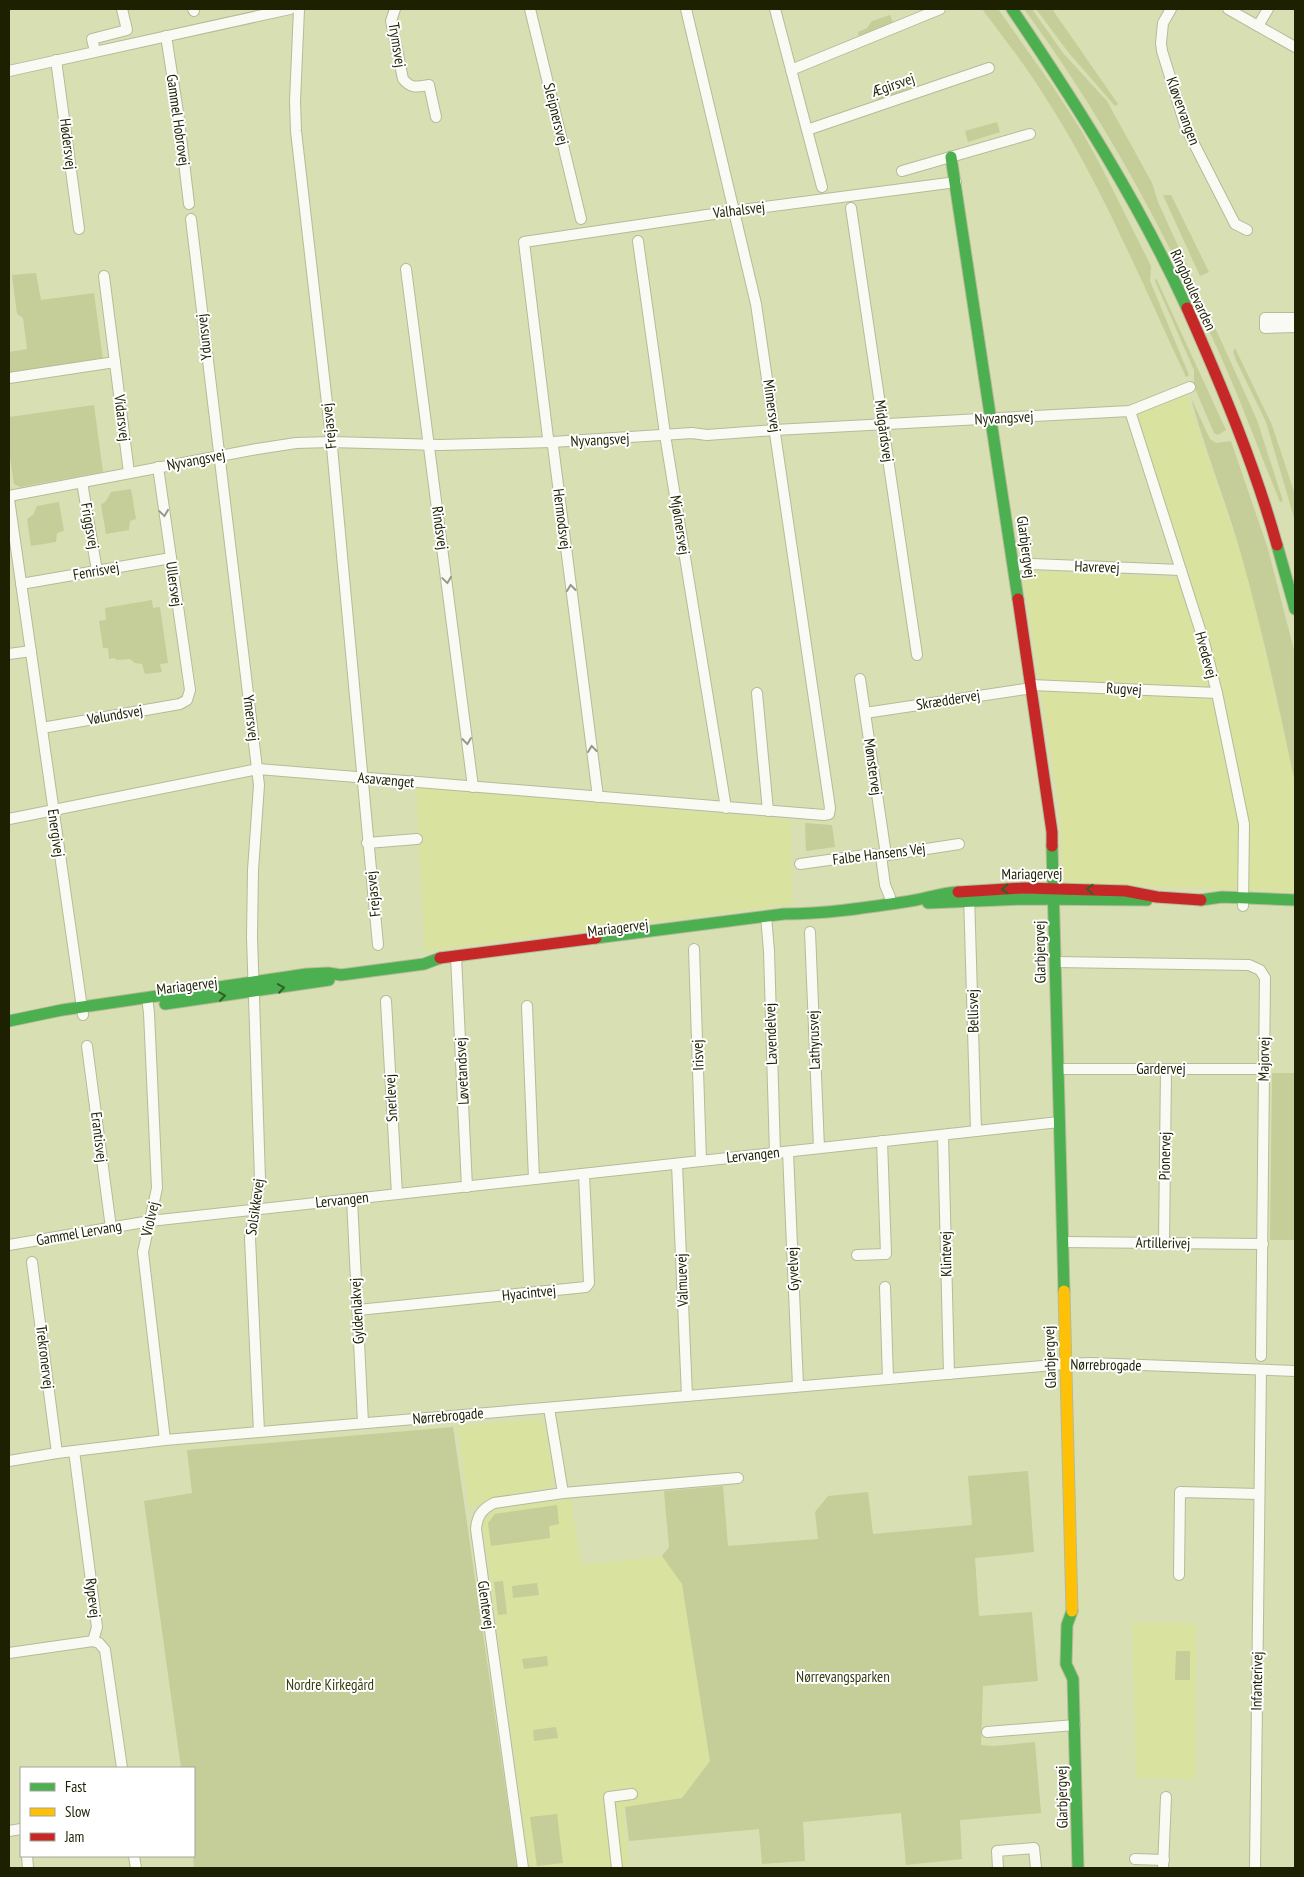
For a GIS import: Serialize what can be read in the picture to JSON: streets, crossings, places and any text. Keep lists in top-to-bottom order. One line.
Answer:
{"streets":{"street":["Trymsvej","Ægirsvej","Kløvervangen","Sleipnersvej","Gammel Hobrovej","Hødersvej","Valhalsvej","Ringboulevarden","Ydunsvej","Mimersvej","Vidarsvej","Nyvangsvej","Frejasvej","Midgårdsvej","Hermodsvej","Mjølnersvej","Friggsvej","Rindsvej","Glarbjergvej","Havrevej","Fenrisvej","Ullersvej","Hvedevej","Rugvej","Skræddervej","Vølundsvej","Ymersvej","Mønstervej","Asavænget","Energivej","Falbe Hansens Vej","Mariagervej","Bellisvej","Lavendelvej","Lathyrusvej","Irisvej","Majorvej","Gardervej","Løvetandsvej","Snerlevej","Erantisvej","Lervangen","Pionervej","Solsikkevej","Violvej","Gammel Lervang","Artillerivej","Klintevej","Gyvelvej","Valmuevej","Hyacintvej","Gyldenlakvej","Trekronervej","Nørrebrogade","Rypevej","Glentevej","Infanterivej"]},"crossings":[["Valhalsvej","Mimersvej"],["Valhalsvej","Hermodsvej"],["Valhalsvej","Glarbjergvej"],["Ydunsvej","Nyvangsvej"],["Ydunsvej","Ymersvej"],["Mimersvej","Nyvangsvej"],["Mimersvej","Asavænget"],["Vidarsvej","Nyvangsvej"],["Nyvangsvej","Frejasvej"],["Nyvangsvej","Midgårdsvej"],["Nyvangsvej","Hermodsvej"],["Nyvangsvej","Mjølnersvej"],["Nyvangsvej","Friggsvej"],["Nyvangsvej","Rindsvej"],["Nyvangsvej","Glarbjergvej"],["Nyvangsvej","Ullersvej"],["Nyvangsvej","Hvedevej"],["Nyvangsvej","Ymersvej"],["Nyvangsvej","Energivej"],["Frejasvej","Asavænget"],["Hermodsvej","Asavænget"],["Mjølnersvej","Asavænget"],["Friggsvej","Fenrisvej"],["Rindsvej","Asavænget"],["Glarbjergvej","Havrevej"],["Glarbjergvej","Rugvej"],["Glarbjergvej","Skræddervej"],["Glarbjergvej","Mariagervej"],["Glarbjergvej","Majorvej"],["Glarbjergvej","Gardervej"],["Glarbjergvej","Lervangen"],["Glarbjergvej","Artillerivej"],["Glarbjergvej","Nørrebrogade"],["Havrevej","Hvedevej"],["Fenrisvej","Ullersvej"],["Fenrisvej","Energivej"],["Ullersvej","Vølundsvej"],["Hvedevej","Rugvej"],["Hvedevej","Mariagervej"],["Rugvej","Skræddervej"],["Skræddervej","Mønstervej"],["Vølundsvej","Energivej"],["Ymersvej","Asavænget"],["Ymersvej","Mariagervej"],["Ymersvej","Solsikkevej"],["Mønstervej","Falbe Hansens Vej"],["Asavænget","Energivej"],["Energivej","Mariagervej"],["Mariagervej","Bellisvej"],["Mariagervej","Lavendelvej"],["Mariagervej","Løvetandsvej"],["Mariagervej","Solsikkevej"],["Mariagervej","Violvej"],["Bellisvej","Lervangen"],["Lavendelvej","Lervangen"],["Lathyrusvej","Lervangen"],["Irisvej","Lervangen"],["Majorvej","Gardervej"],["Majorvej","Artillerivej"],["Gardervej","Pionervej"],["Løvetandsvej","Lervangen"],["Snerlevej","Lervangen"],["Erantisvej","Gammel Lervang"],["Lervangen","Solsikkevej"],["Lervangen","Violvej"],["Lervangen","Gammel Lervang"],["Lervangen","Klintevej"],["Lervangen","Gyvelvej"],["Lervangen","Valmuevej"],["Lervangen","Hyacintvej"],["Lervangen","Gyldenlakvej"],["Pionervej","Artillerivej"],["Solsikkevej","Nørrebrogade"],["Violvej","Gammel Lervang"],["Violvej","Nørrebrogade"],["Klintevej","Nørrebrogade"],["Gyvelvej","Nørrebrogade"],["Valmuevej","Nørrebrogade"],["Hyacintvej","Gyldenlakvej"],["Gyldenlakvej","Nørrebrogade"],["Trekronervej","Nørrebrogade"],["Nørrebrogade","Rypevej"],["Nørrebrogade","Infanterivej"]],"one_way":["Hermodsvej","Rindsvej","Ullersvej"],"parks":["Nørrevangsparken","Nordre Kirkegård"],"legend":["Fast","Slow","Jam"]}
